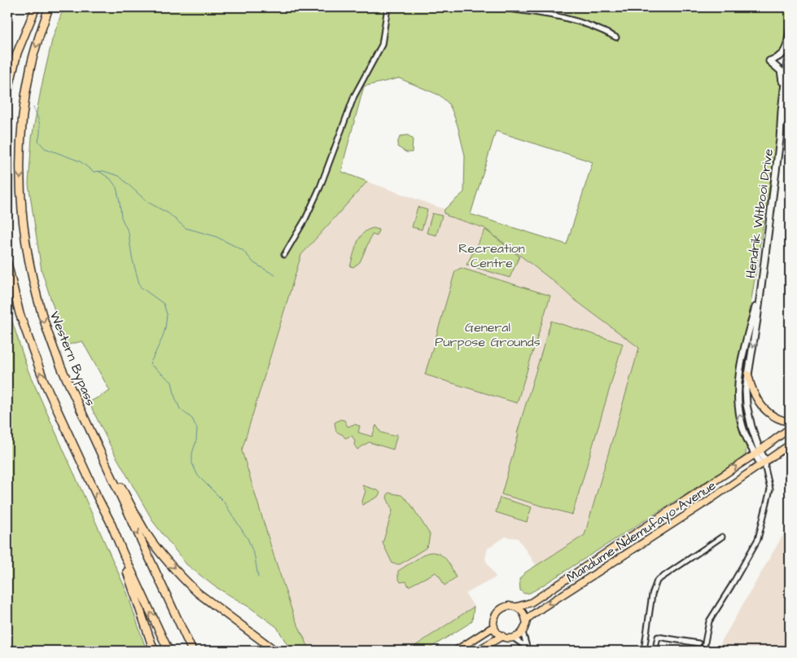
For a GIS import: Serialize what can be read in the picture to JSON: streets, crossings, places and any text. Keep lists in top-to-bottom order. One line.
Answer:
{"streets":{"highway":["Western Bypass"],"main road":["Hendrik Witbooi Drive","Mandume Ndemufayo Avenue"]},"crossings":[["Hendrik Witbooi Drive","Mandume Ndemufayo Avenue"]],"parks":["Recreation Centre","General Purpose Grounds"]}
